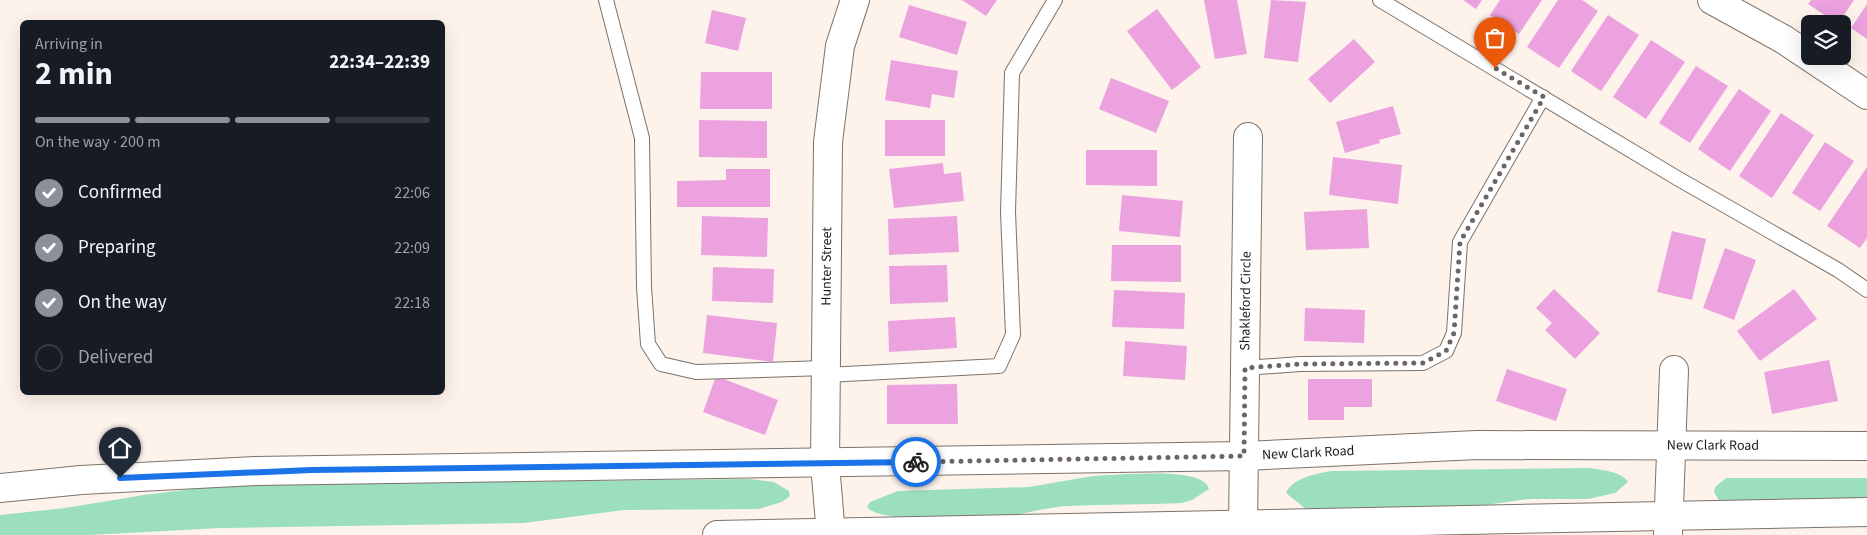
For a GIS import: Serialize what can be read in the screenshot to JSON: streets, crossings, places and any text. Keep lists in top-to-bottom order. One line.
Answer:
{"streets":{"main road":["Hunter Street","Shakleford Circle","New Clark Road"]},"crossings":[["Hunter Street","New Clark Road"],["Shakleford Circle","New Clark Road"]],"page":{"heading":["2 min","Arriving in","22:34–22:39"],"bar":"On the way · 200 m","list":[["Confirmed","22:06"],["Preparing","22:09"],["On the way","22:18"],"Delivered"]}}
